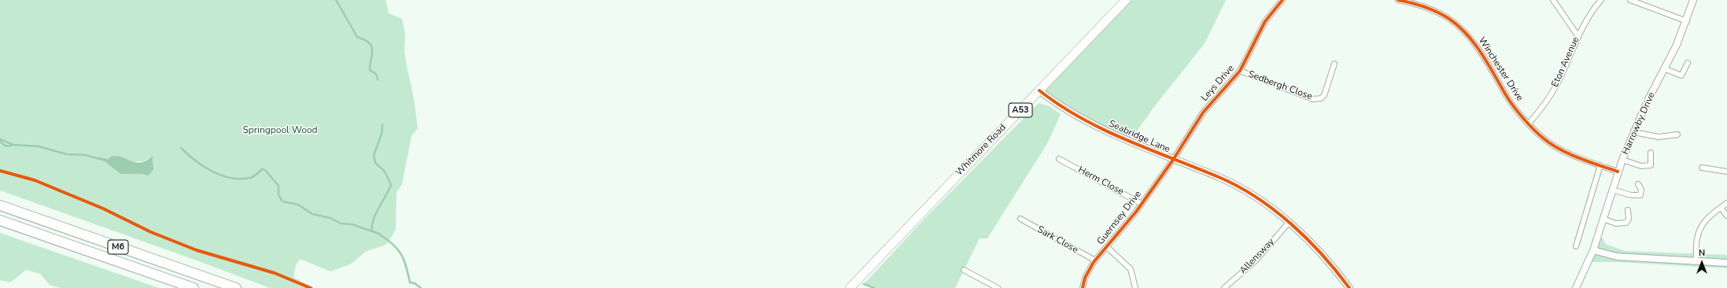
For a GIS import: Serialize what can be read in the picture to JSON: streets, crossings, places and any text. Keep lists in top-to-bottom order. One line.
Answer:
{"streets":{"highway":["A53","Whitmore Road","M6"],"street":["Eton Avenue","Winchester Drive","Leys Drive","Sedbergh Close","Harrowby Drive","Seabridge Lane","Herm Close","Guernsey Drive","Sark Close","Allensway"]},"crossings":[["Eton Avenue","Winchester Drive"],["Winchester Drive","Harrowby Drive"],["Leys Drive","Sedbergh Close"],["Leys Drive","Seabridge Lane"],["Leys Drive","Guernsey Drive"],["Seabridge Lane","Whitmore Road"],["Seabridge Lane","Guernsey Drive"],["Seabridge Lane","Allensway"],["Herm Close","Guernsey Drive"],["Guernsey Drive","Sark Close"]],"parks":["Springpool Wood"],"north":"top"}
